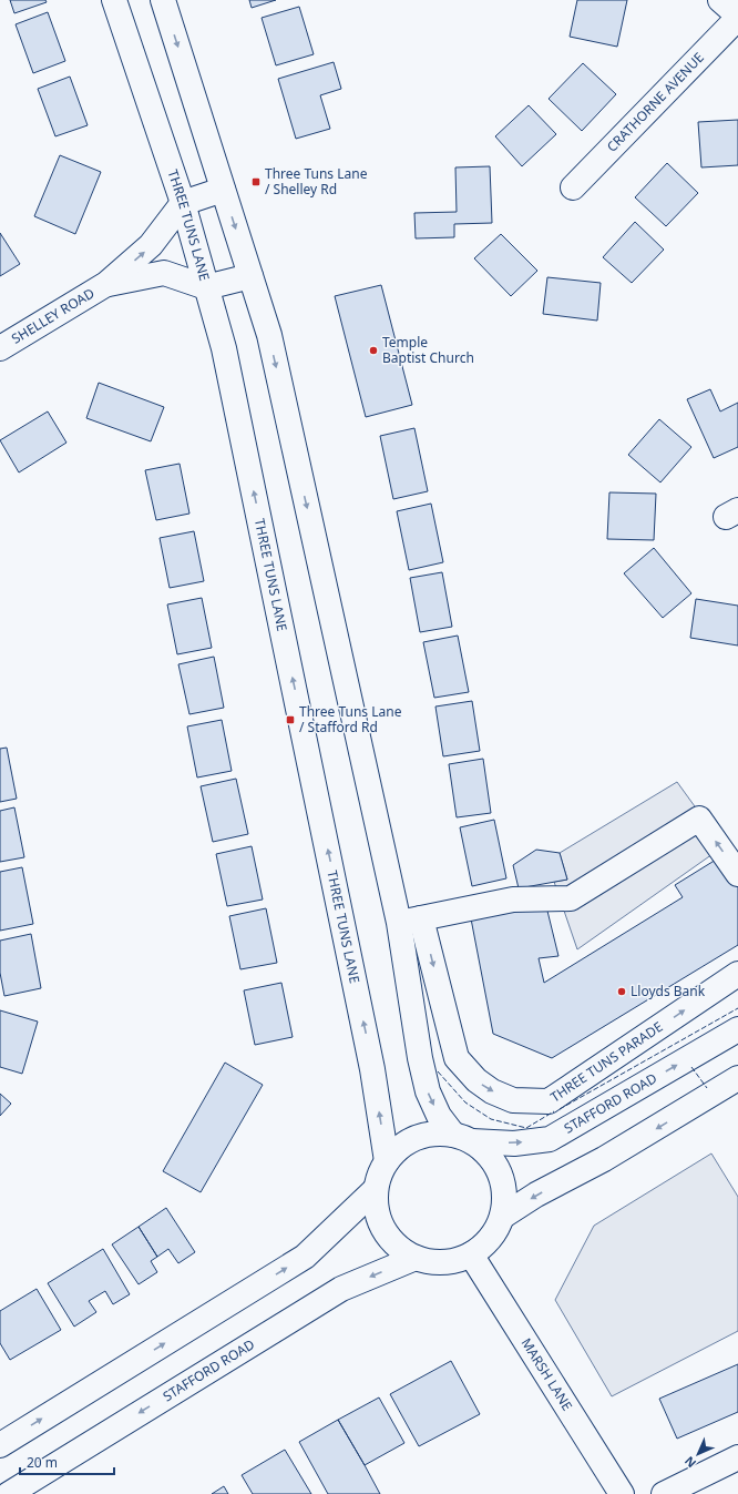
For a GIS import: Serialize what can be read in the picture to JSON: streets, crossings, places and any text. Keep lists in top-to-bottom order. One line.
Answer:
{"streets":{"main road":["CRATHORNE AVENUE","THREE TUNS LANE","SHELLEY ROAD","THREE TUNS PARADE","STAFFORD ROAD","MARSH LANE"]},"crossings":[["THREE TUNS LANE","SHELLEY ROAD"],["THREE TUNS LANE","STAFFORD ROAD"],["THREE TUNS LANE","MARSH LANE"],["STAFFORD ROAD","MARSH LANE"]],"places":{"transit":["Three Tuns Lane / Shelley Rd","Three Tuns Lane / Stafford Rd"],"other":["Temple Baptist Church","Lloyds Bank"]},"scale_bar":"20 m","north":"bottom left"}
